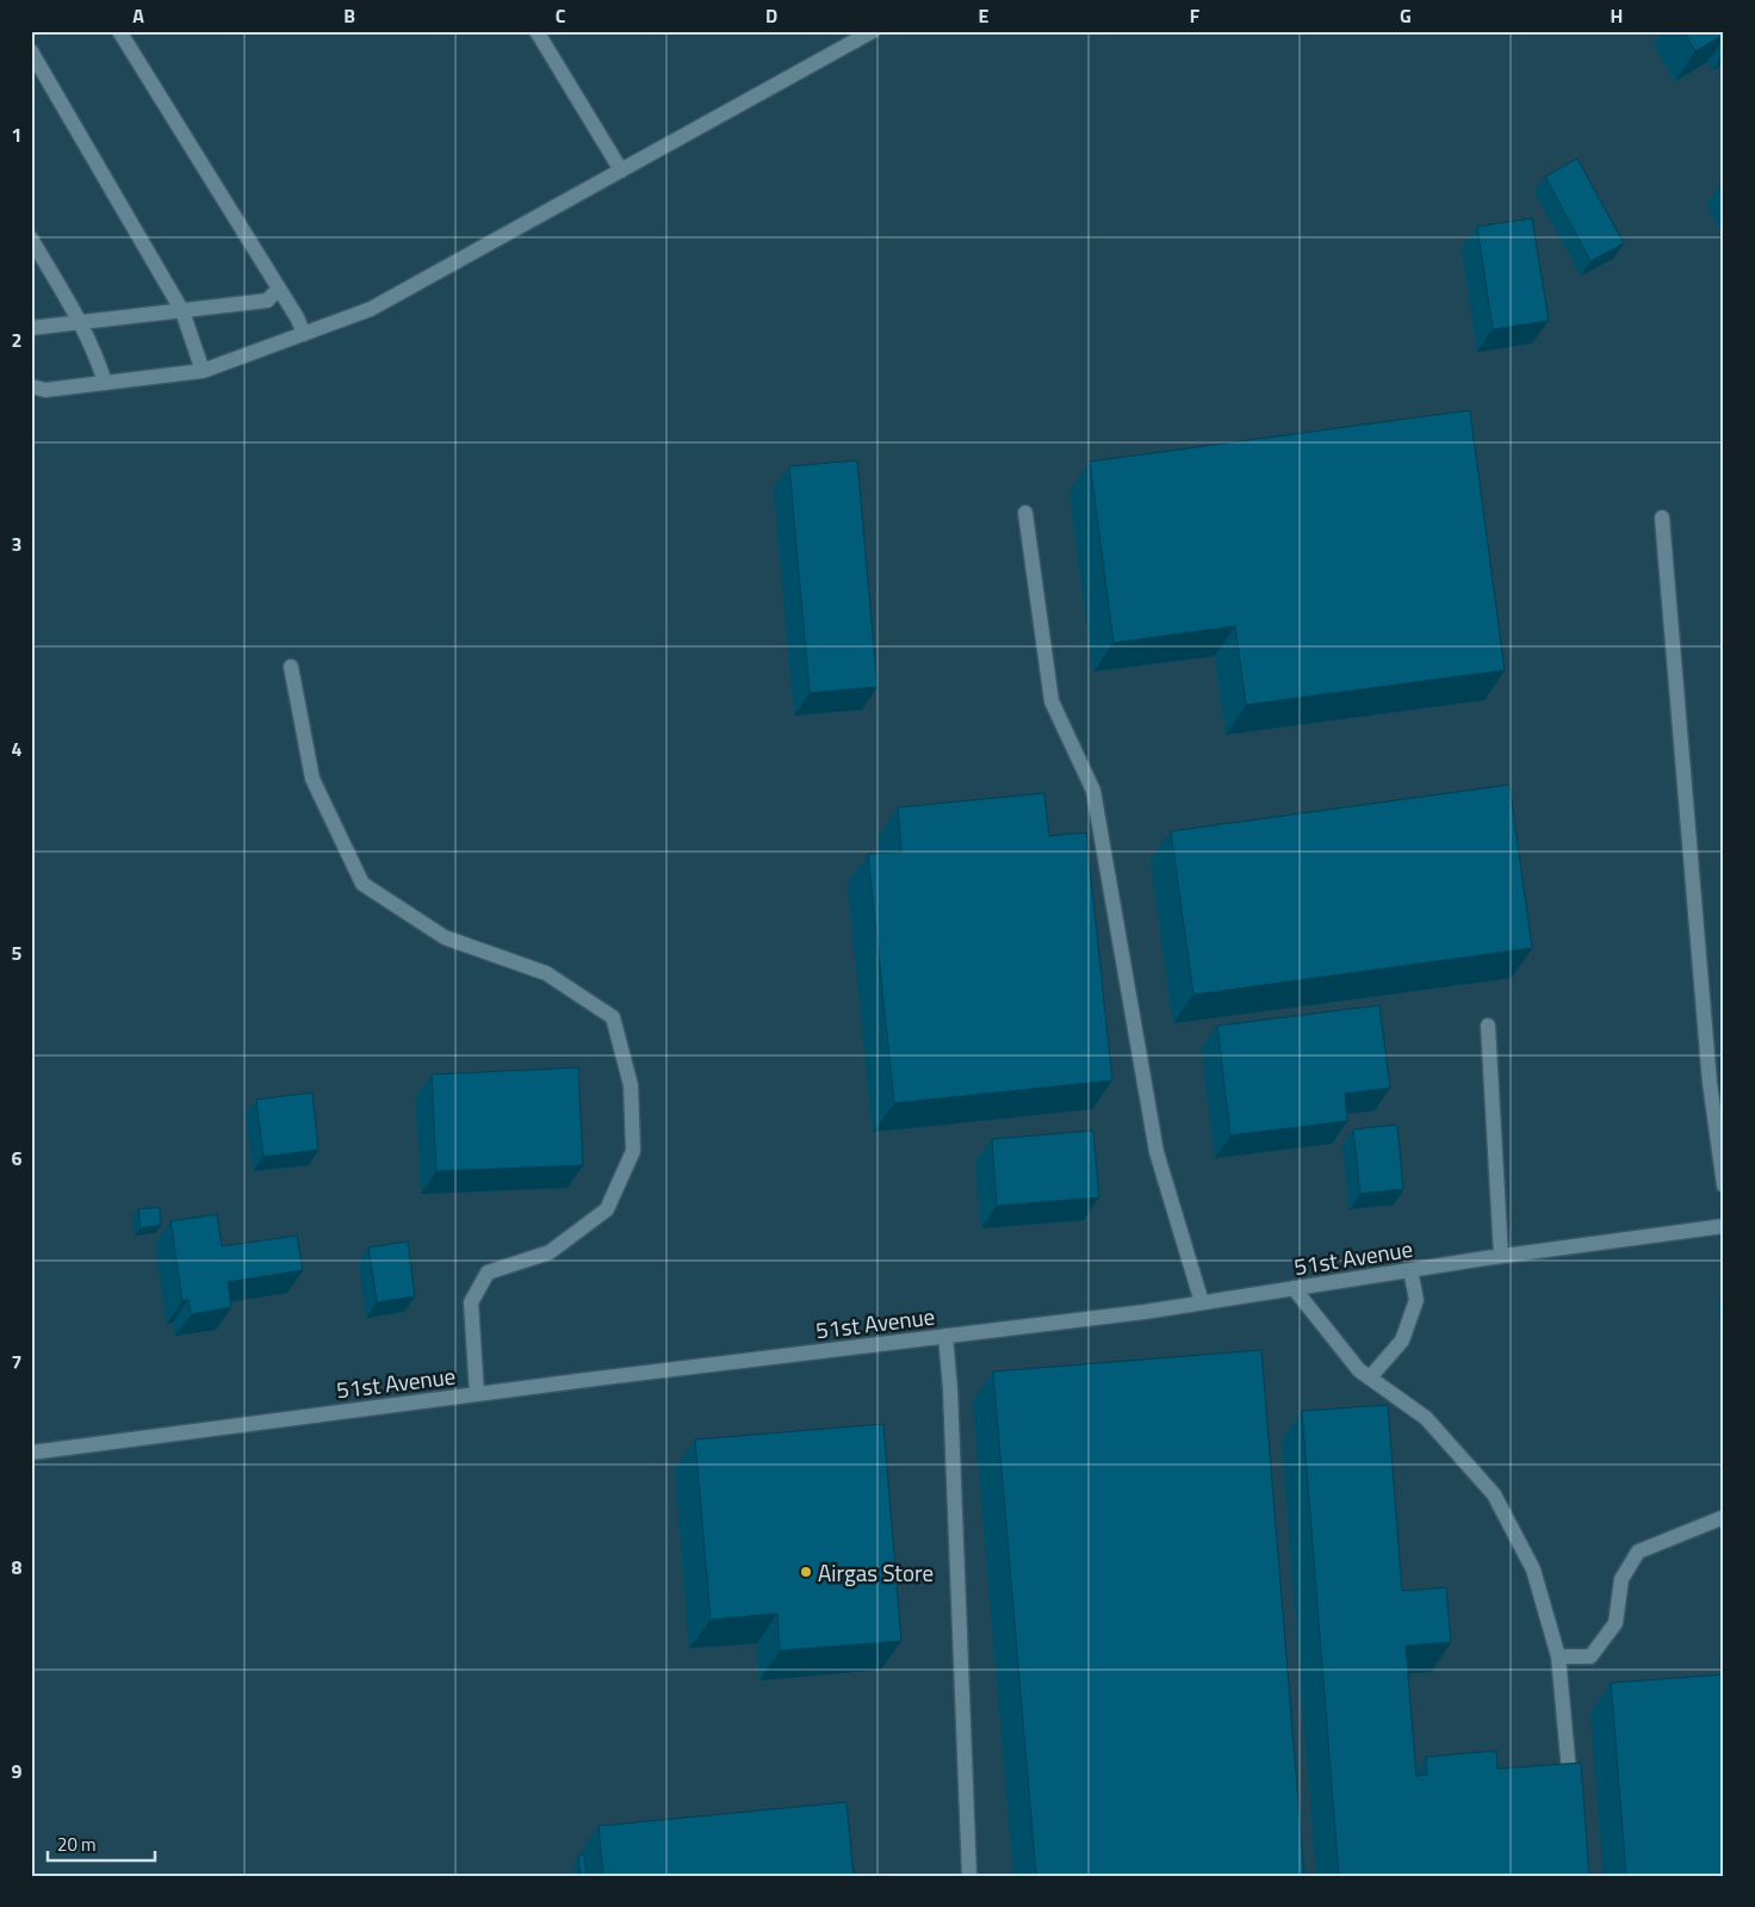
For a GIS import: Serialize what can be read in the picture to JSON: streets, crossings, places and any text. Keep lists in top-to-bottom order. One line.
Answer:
{"streets":{"street":["51st Avenue"]},"places":["Airgas Store"],"scale_bar":"20 m","grid":{"columns":["A","B","C","D","E","F","G","H"],"rows":["1","2","3","4","5","6","7","8","9"]}}
